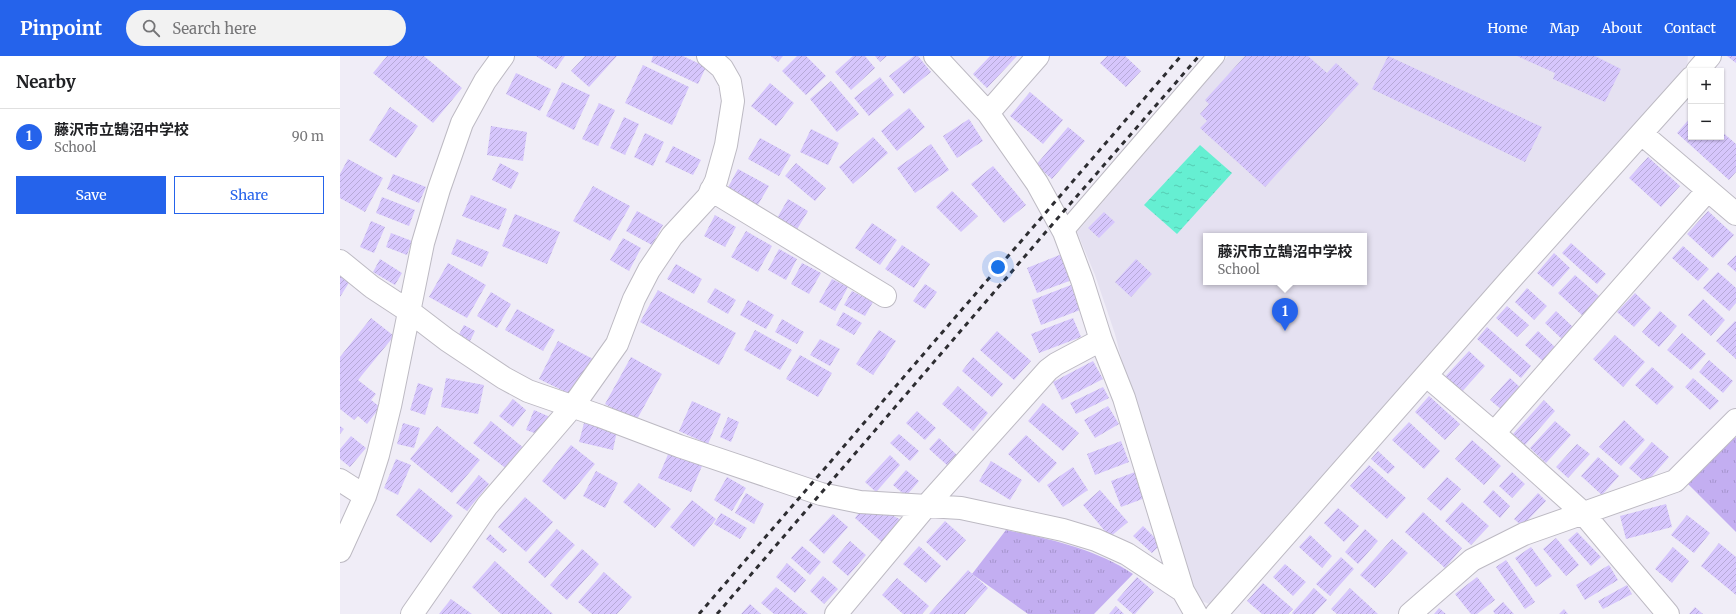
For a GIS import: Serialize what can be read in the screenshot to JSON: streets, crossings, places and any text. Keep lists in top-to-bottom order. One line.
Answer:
{"page":{"header":"Pinpoint","search":"Search here","nav":["Home","Map","About","Contact"],"heading":"Nearby","map_buttons":["+","−"],"list":[{"mark":"1","name":"藤沢市立鵠沼中学校","note":"School","value":"90 m"}],"buttons":["Save","Share"],"popup":["藤沢市立鵠沼中学校","School"],"pins":"1"}}
